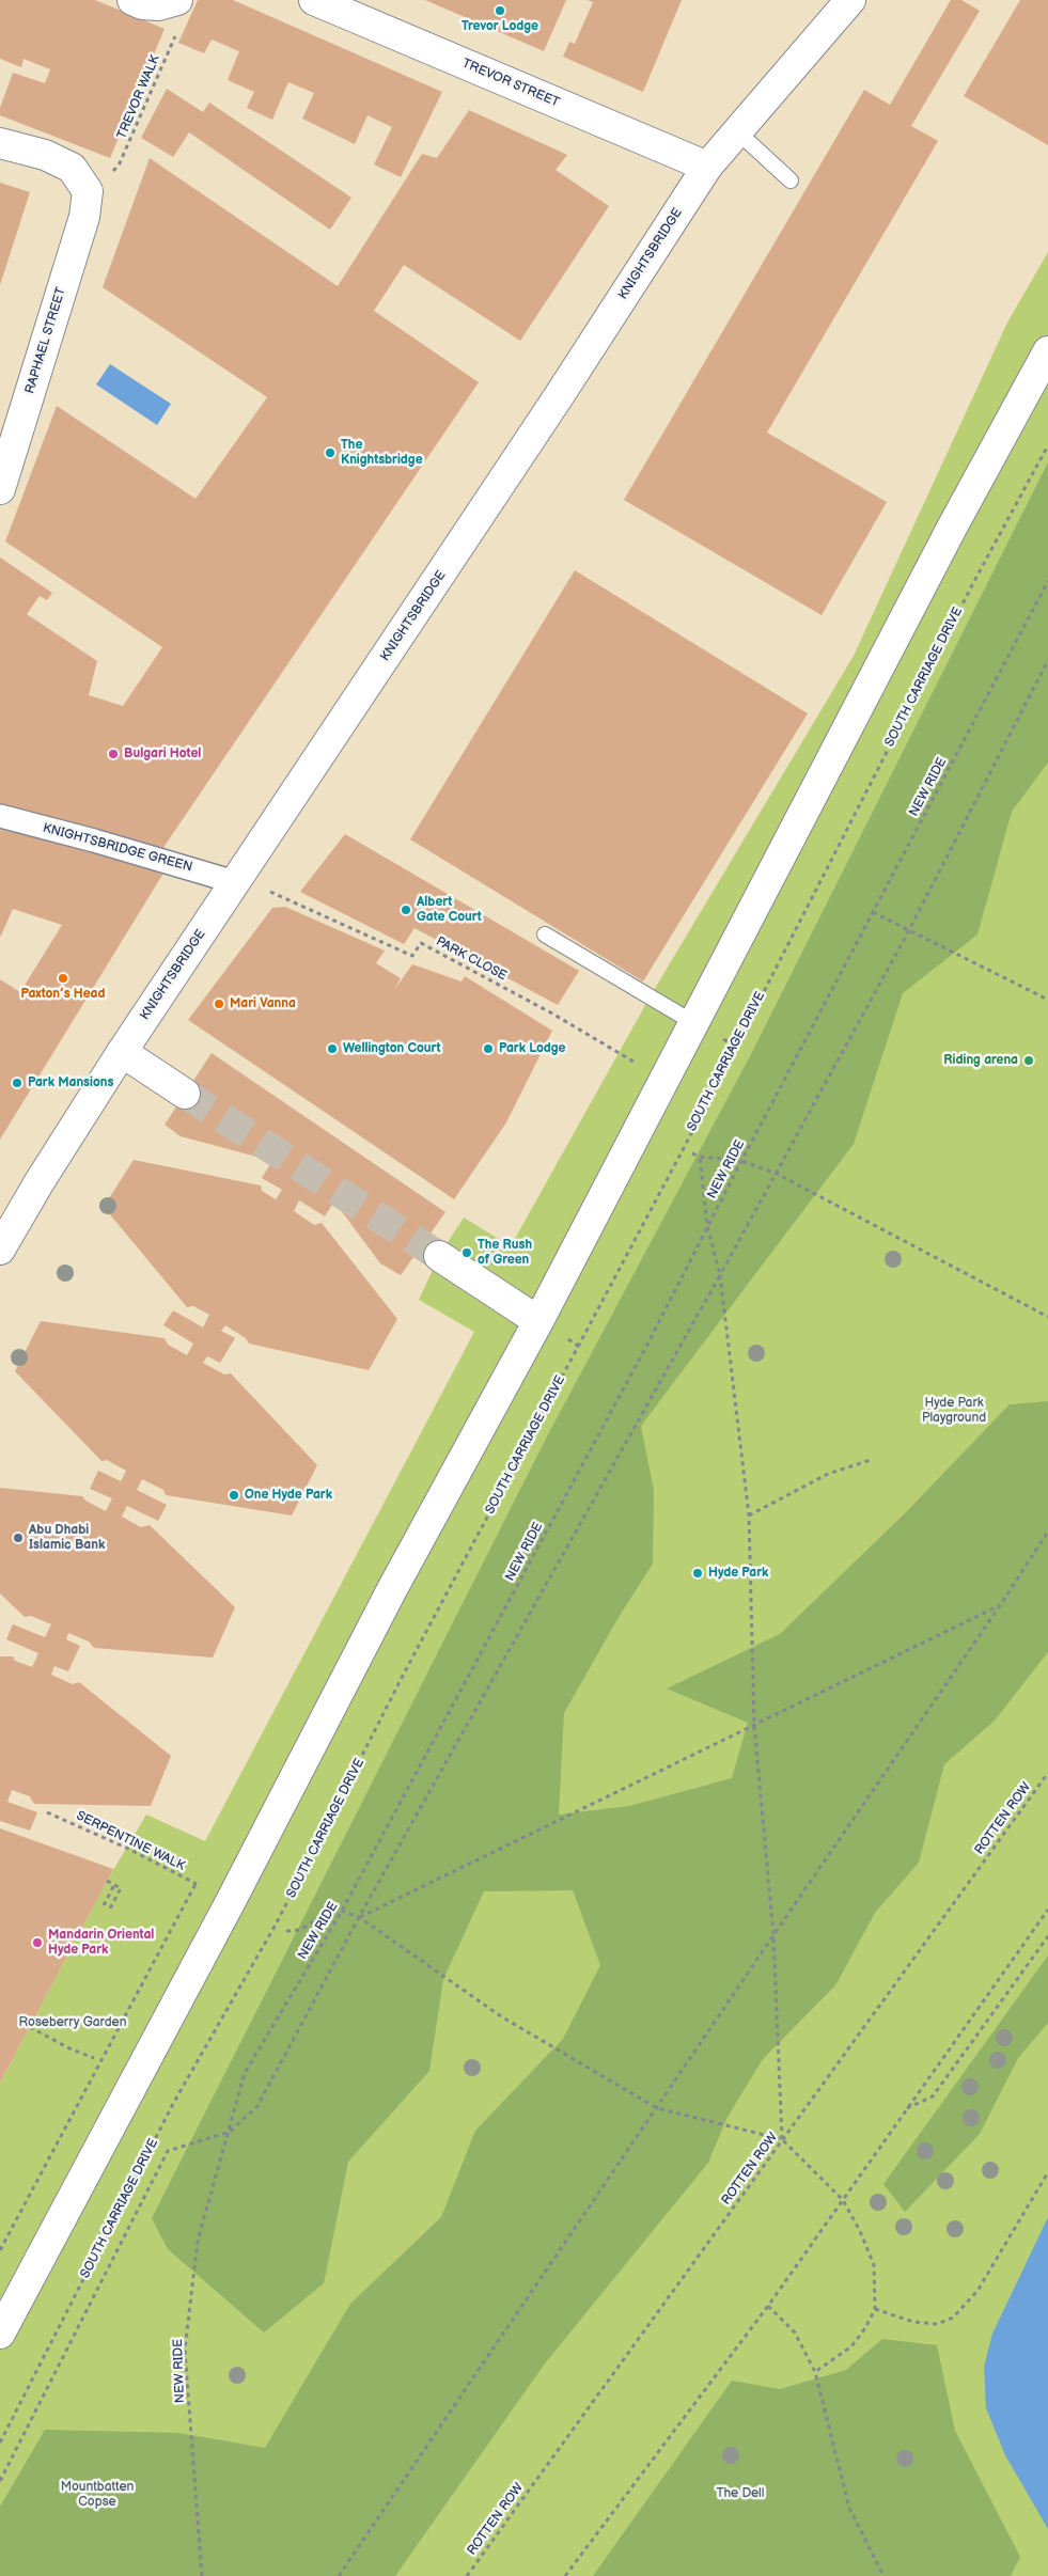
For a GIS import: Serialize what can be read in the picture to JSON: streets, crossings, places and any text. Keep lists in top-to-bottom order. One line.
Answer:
{"streets":{"street":["TREVOR STREET","KNIGHTSBRIDGE","RAPHAEL STREET","KNIGHTSBRIDGE GREEN"],"path":["TREVOR WALK","SOUTH CARRIAGE DRIVE","NEW RIDE","PARK CLOSE","ROTTEN ROW","SERPENTINE WALK"]},"crossings":[["TREVOR STREET","KNIGHTSBRIDGE"],["TREVOR WALK","RAPHAEL STREET"],["KNIGHTSBRIDGE","KNIGHTSBRIDGE GREEN"],["KNIGHTSBRIDGE","PARK CLOSE"],["KNIGHTSBRIDGE GREEN","PARK CLOSE"]],"parks":["Hyde Park Playground","Roseberry Garden","Mountbatten Copse","The Dell"],"places":["Trevor Lodge","The Knightsbridge","Bulgari Hotel","Albert Gate Court","Paxton’s Head","Mari Vanna","Wellington Court","Park Lodge","Riding arena","Park Mansions","The Rush of Green","One Hyde Park","Abu Dhabi Islamic Bank","Hyde Park","Mandarin Oriental Hyde Park"]}
